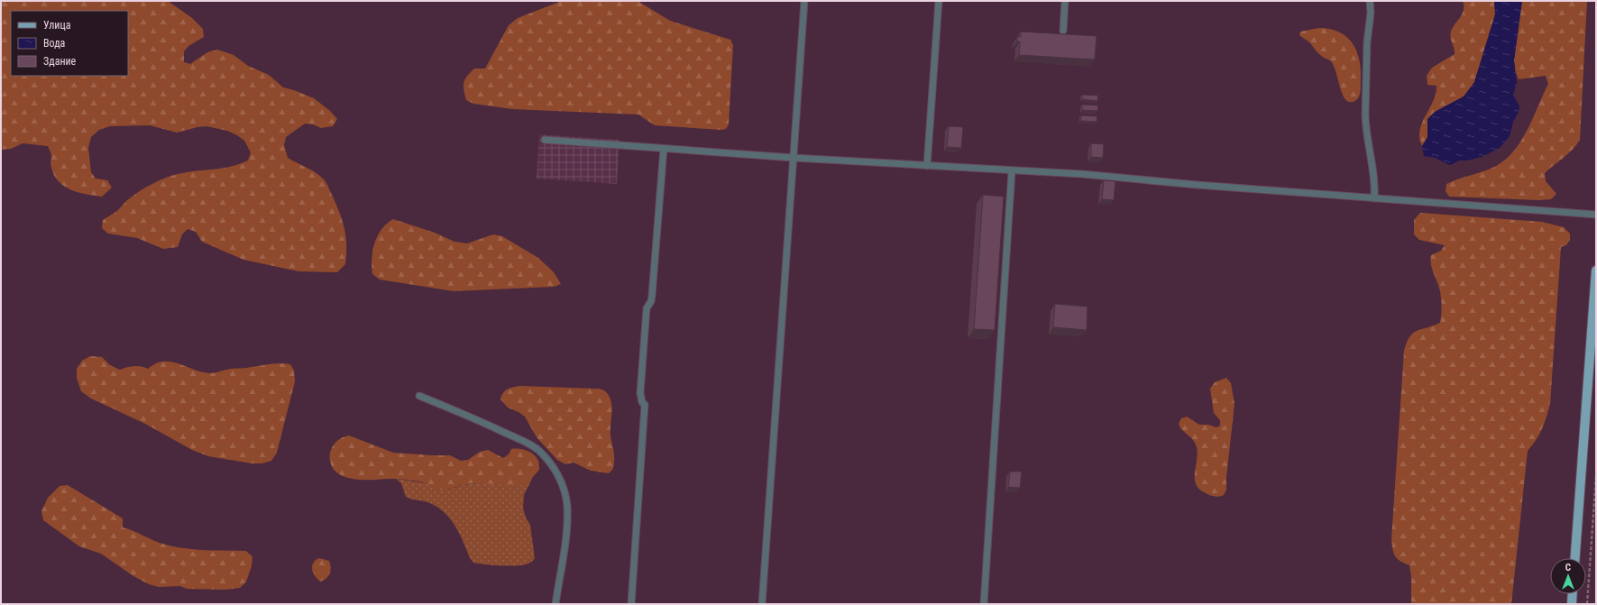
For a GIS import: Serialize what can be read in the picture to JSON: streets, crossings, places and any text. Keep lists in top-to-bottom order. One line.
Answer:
{"legend":["Улица","Вода","Здание"],"north":"top"}
